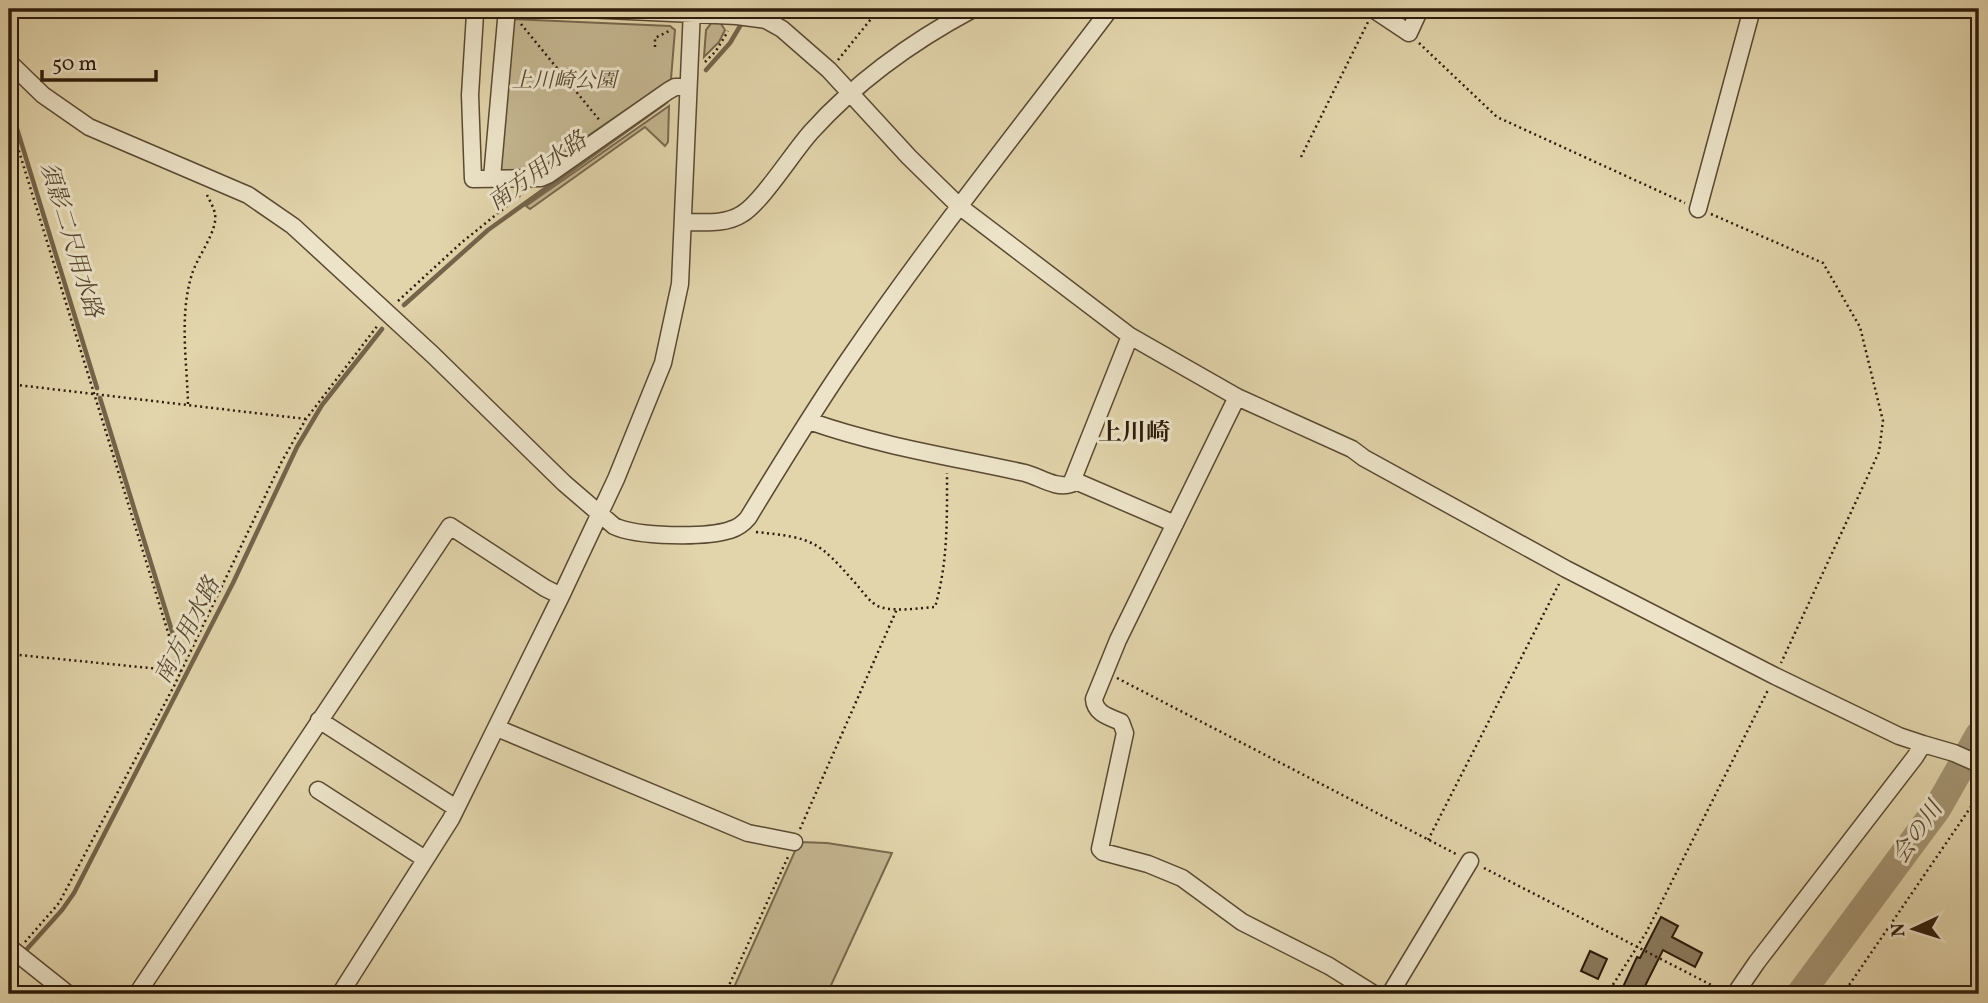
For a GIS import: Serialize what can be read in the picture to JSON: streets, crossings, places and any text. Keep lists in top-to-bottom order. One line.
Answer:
{"districts":["上川崎"],"water":["南方用水路","須影二尺用水路","会の川"],"parks":["上川崎公園"],"scale_bar":"50 m","north":"left"}
